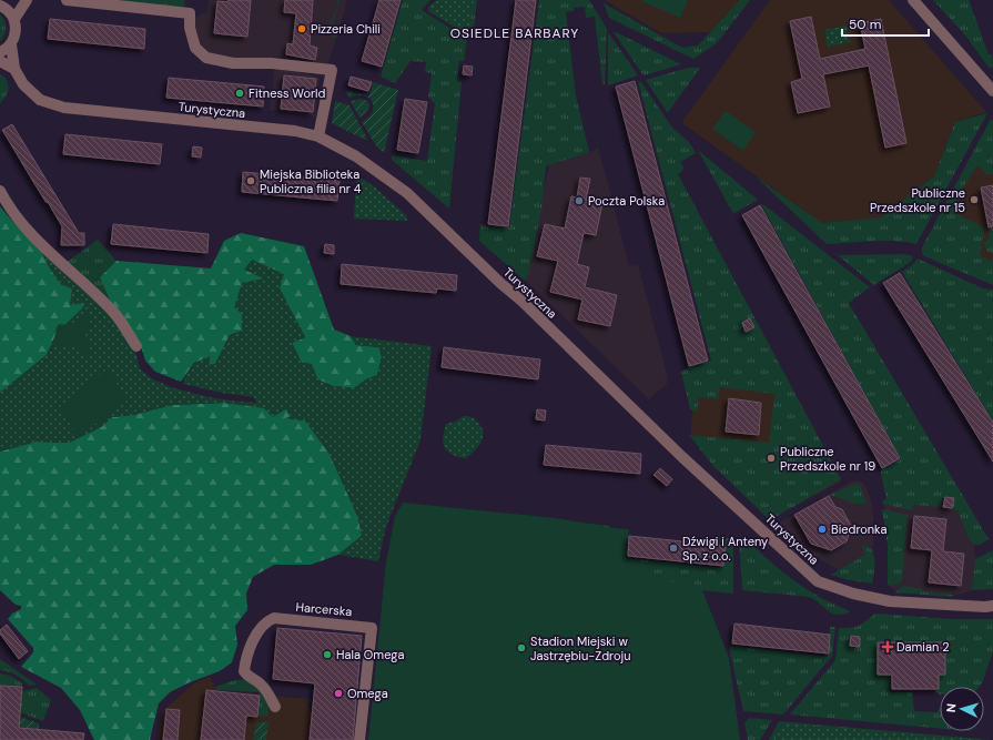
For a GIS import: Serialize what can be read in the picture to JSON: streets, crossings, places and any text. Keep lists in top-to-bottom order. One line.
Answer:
{"streets":{"street":["Turystyczna","Harcerska"]},"districts":["OSIEDLE BARBARY"],"places":{"other":["Pizzeria Chili","Fitness World","Miejska Biblioteka Publiczna filia nr 4","Publiczne Przedszkole nr 15","Poczta Polska","Publiczne Przedszkole nr 19","Biedronka","Dźwigi i Anteny Sp. z o.o.","Stadion Miejski w Jastrzębiu-Zdroju","Hala Omega","Omega"],"health":["Damian 2"]},"scale_bar":"50 m","north":"left"}
